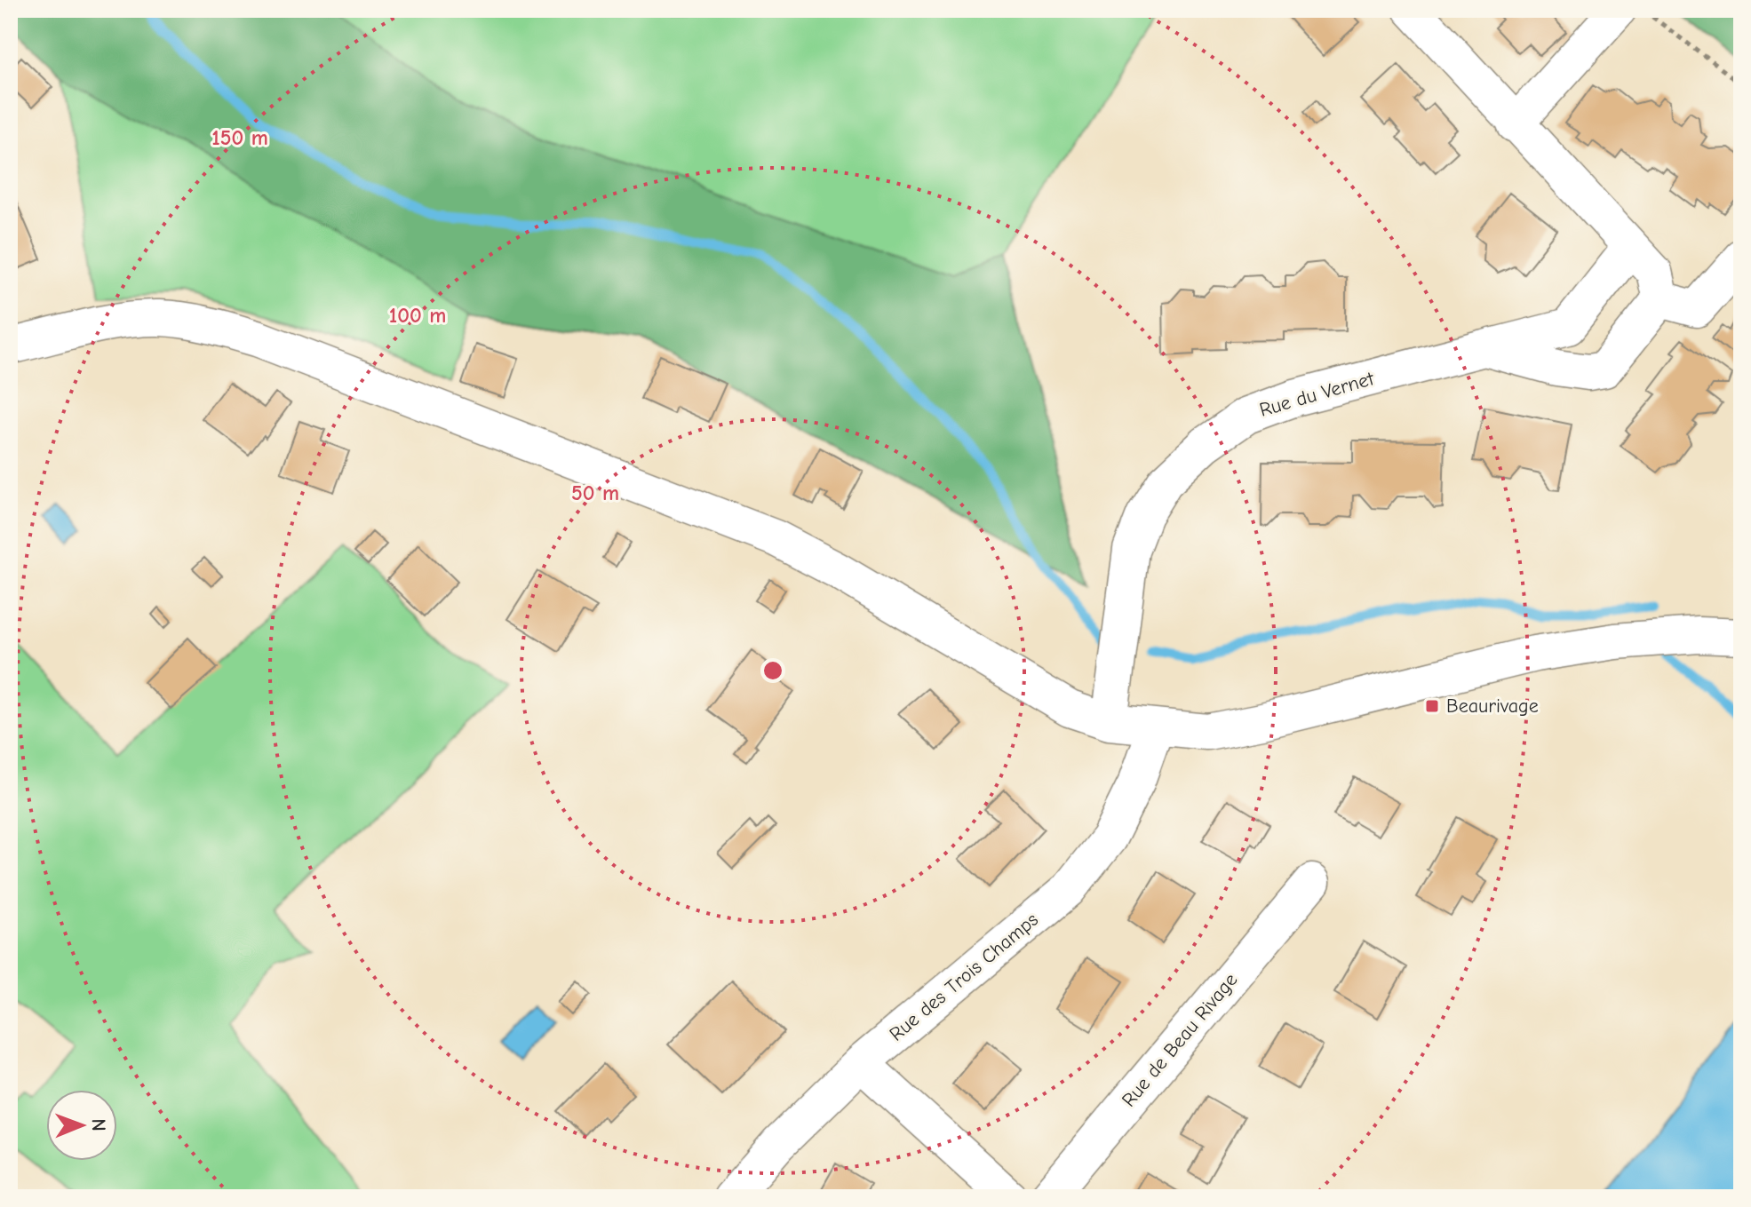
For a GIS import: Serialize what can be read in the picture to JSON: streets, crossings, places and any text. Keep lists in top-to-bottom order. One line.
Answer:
{"streets":{"street":["Rue du Vernet","Rue des Trois Champs","Rue de Beau Rivage"]},"places":{"transit":["Beaurivage"]},"north":"right","rings":["150 m","100 m","50 m"]}
